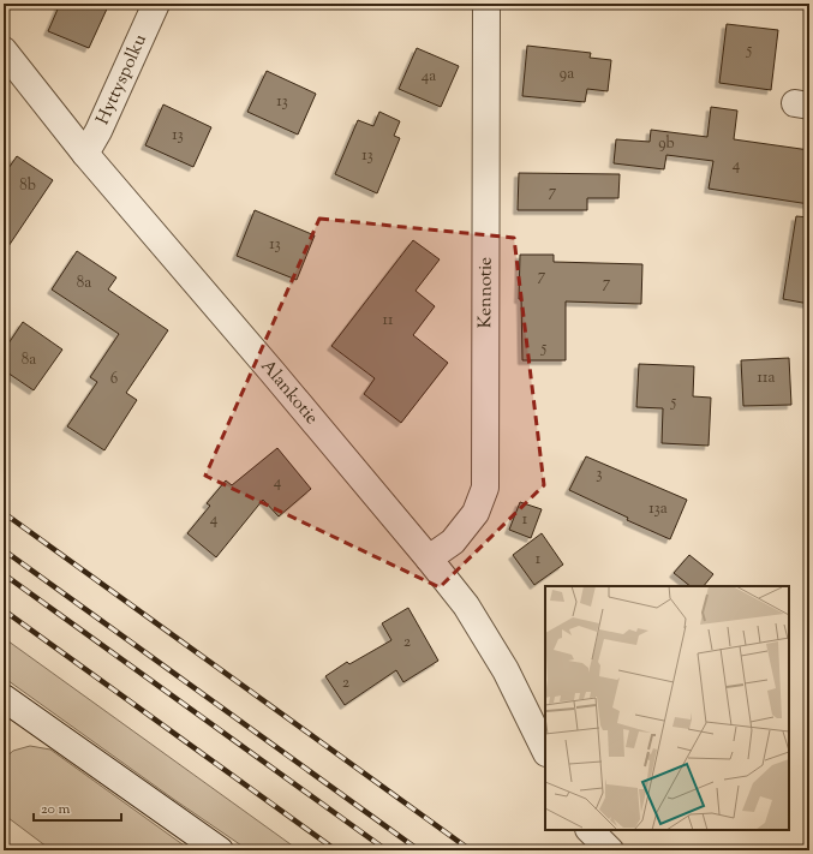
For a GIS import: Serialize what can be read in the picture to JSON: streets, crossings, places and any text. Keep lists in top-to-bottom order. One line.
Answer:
{"streets":{"street":["Hyttyspolku","Kennotie","Alankotie"]},"crossings":[["Hyttyspolku","Alankotie"],["Kennotie","Alankotie"]],"house_numbers":["5","9a","4a","13","13","9b","13","4","8b","7","13","7","8a","7","11","5","8a","11a","6","5","3","4","13a","4","1","1","2","2"],"scale_bar":"20 m"}
